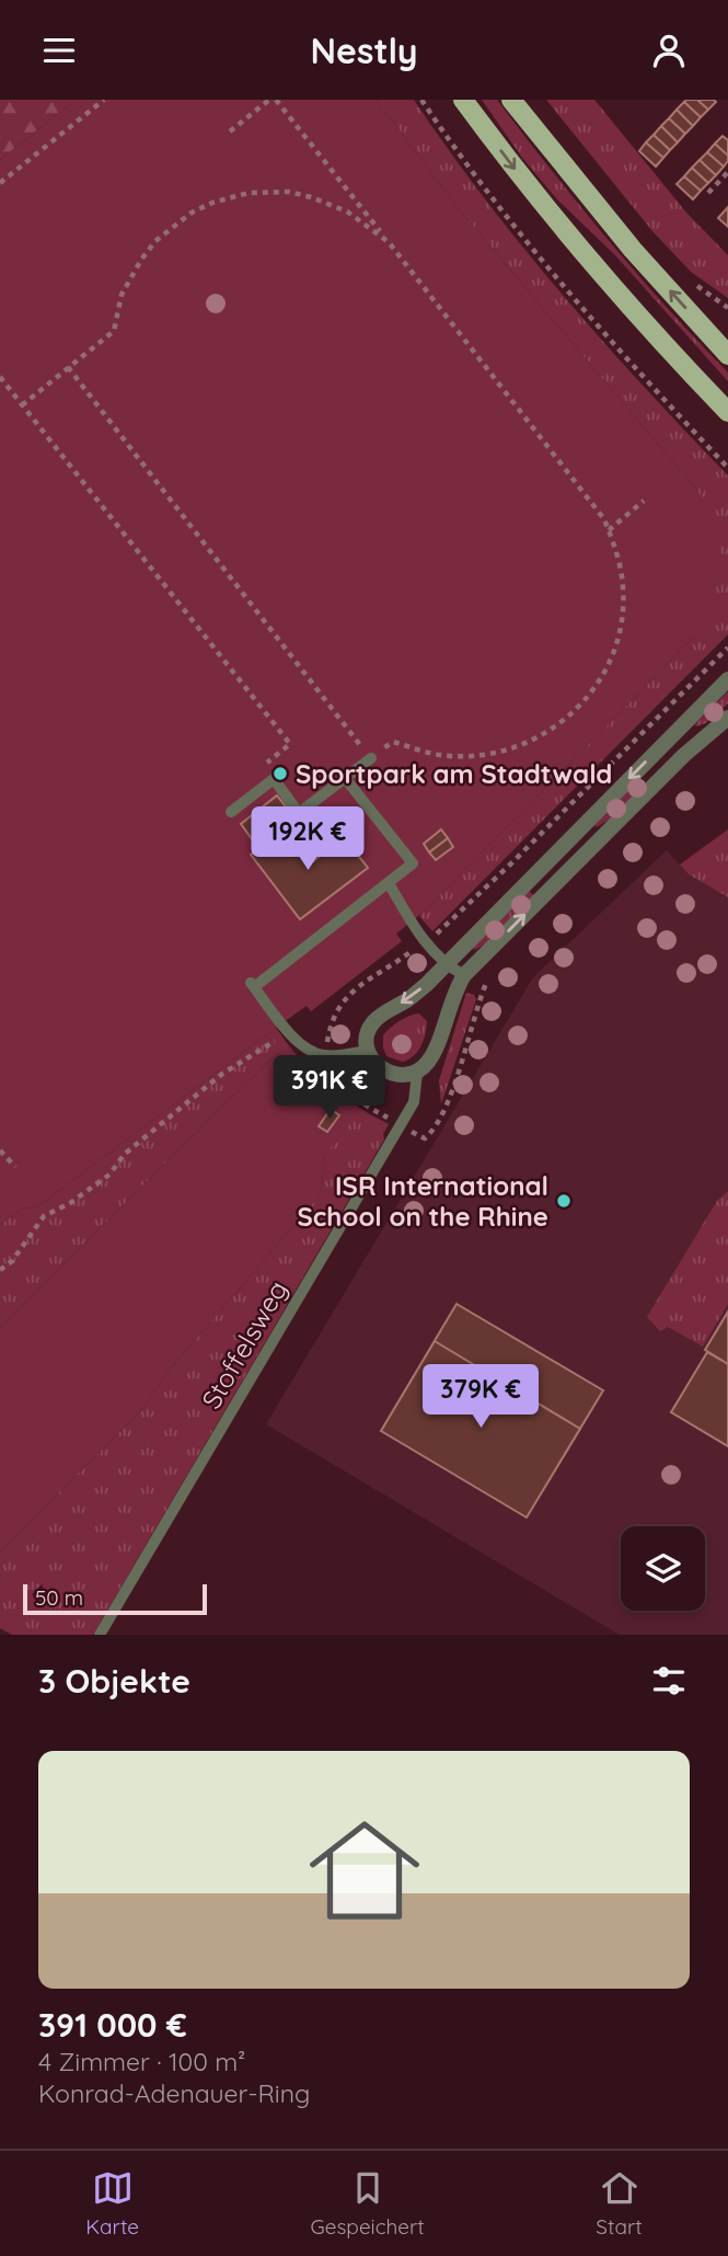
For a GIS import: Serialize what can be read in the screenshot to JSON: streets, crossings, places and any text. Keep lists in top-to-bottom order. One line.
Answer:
{"streets":{"lane":["Stoffelsweg"]},"places":["Sportpark am Stadtwald","ISR International School on the Rhine"],"scale_bar":"50 m","page":{"header":"Nestly","price":["192K €","391K €","379K €"],"scale":"50 m","heading":"3 Objekte","list":[{"name":"391 000 €","note":"4 Zimmer · 100 m² · Konrad-Adenauer-Ring"}],"tabs":["Karte","Gespeichert","Start"]}}
